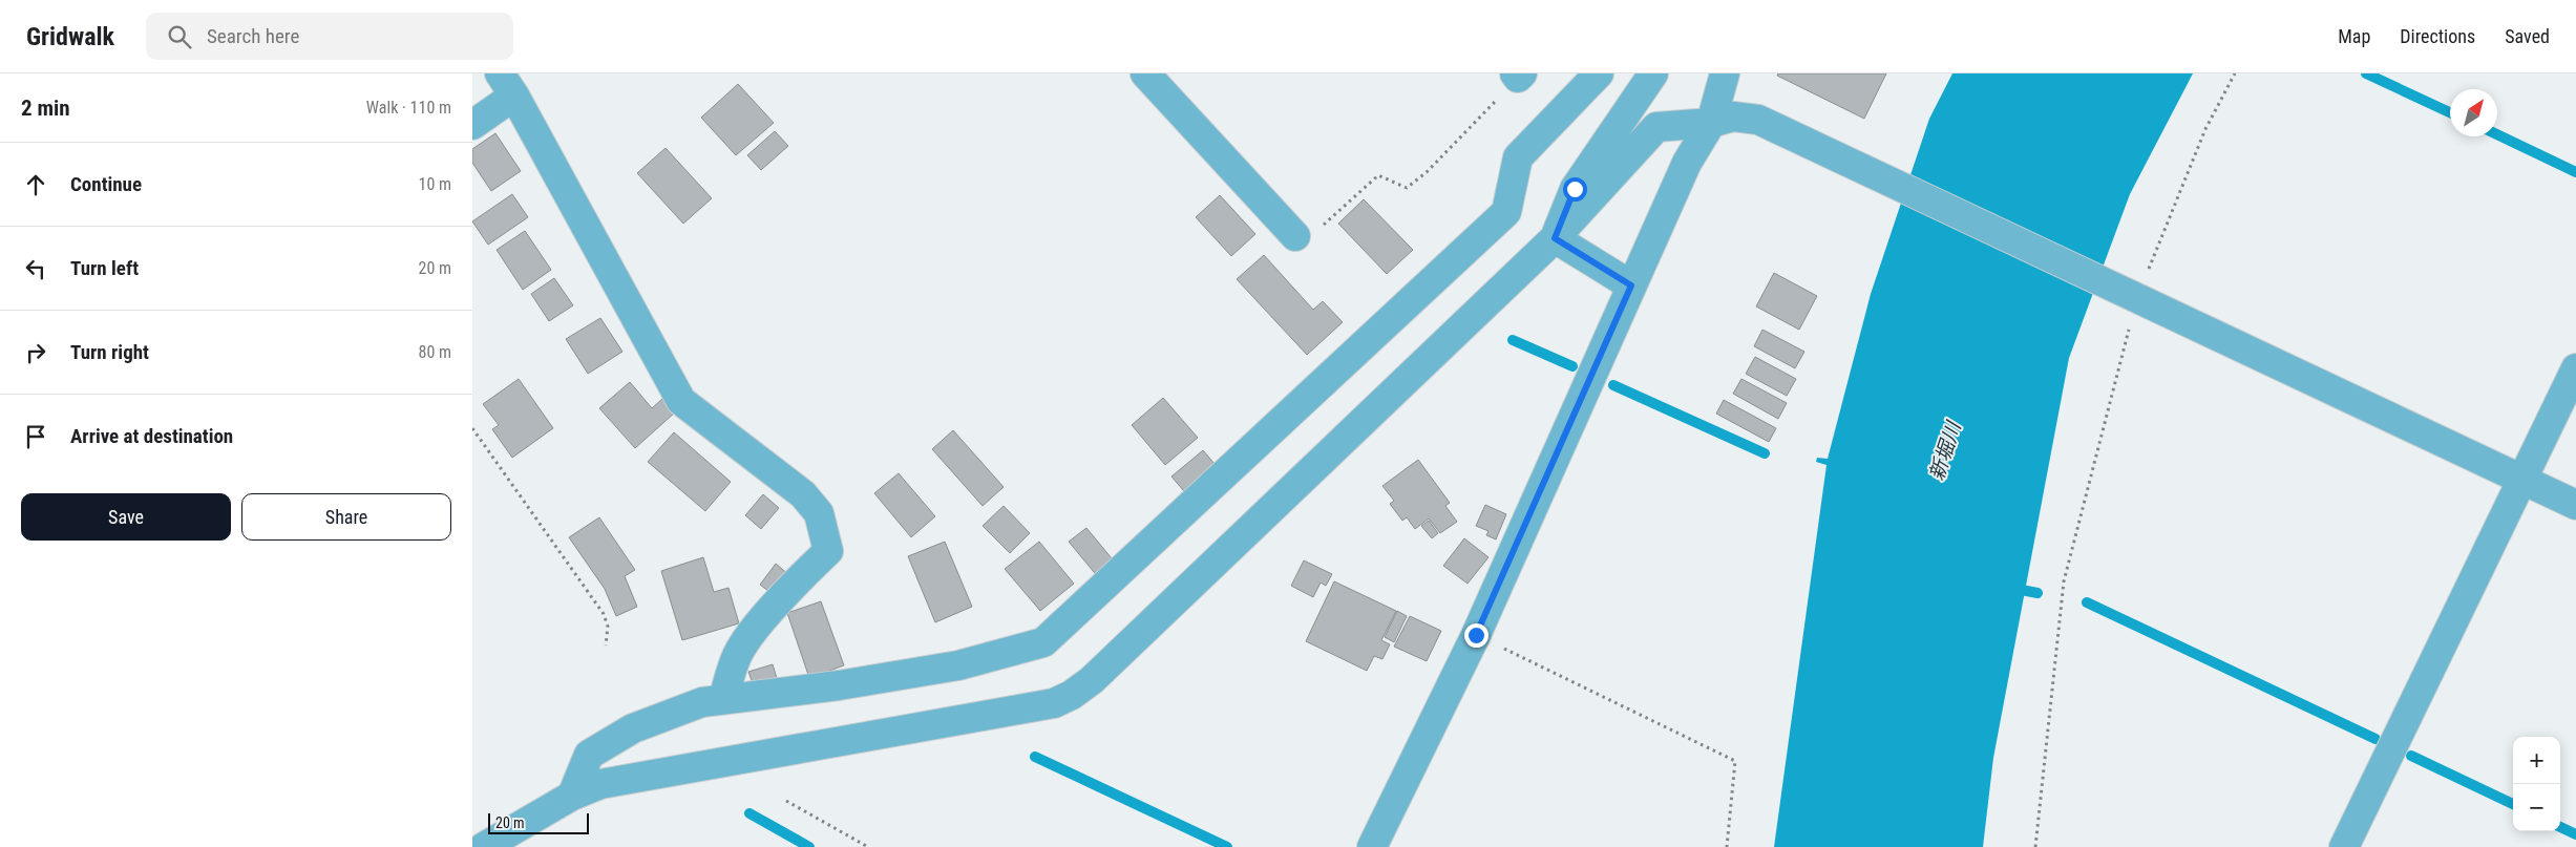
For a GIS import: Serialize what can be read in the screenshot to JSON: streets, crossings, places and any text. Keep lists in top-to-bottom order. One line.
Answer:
{"water":["新堀川"],"scale_bar":"20 m","north":"top right","page":{"header":"Gridwalk","search":"Search here","nav":["Map","Directions","Saved"],"heading":["2 min","Walk · 110 m"],"list":[["Continue","10 m"],["Turn left","20 m"],["Turn right","80 m"],"Arrive at destination"],"buttons":["Save","Share"],"map_buttons":["+","−"],"scale":"20 m"}}
